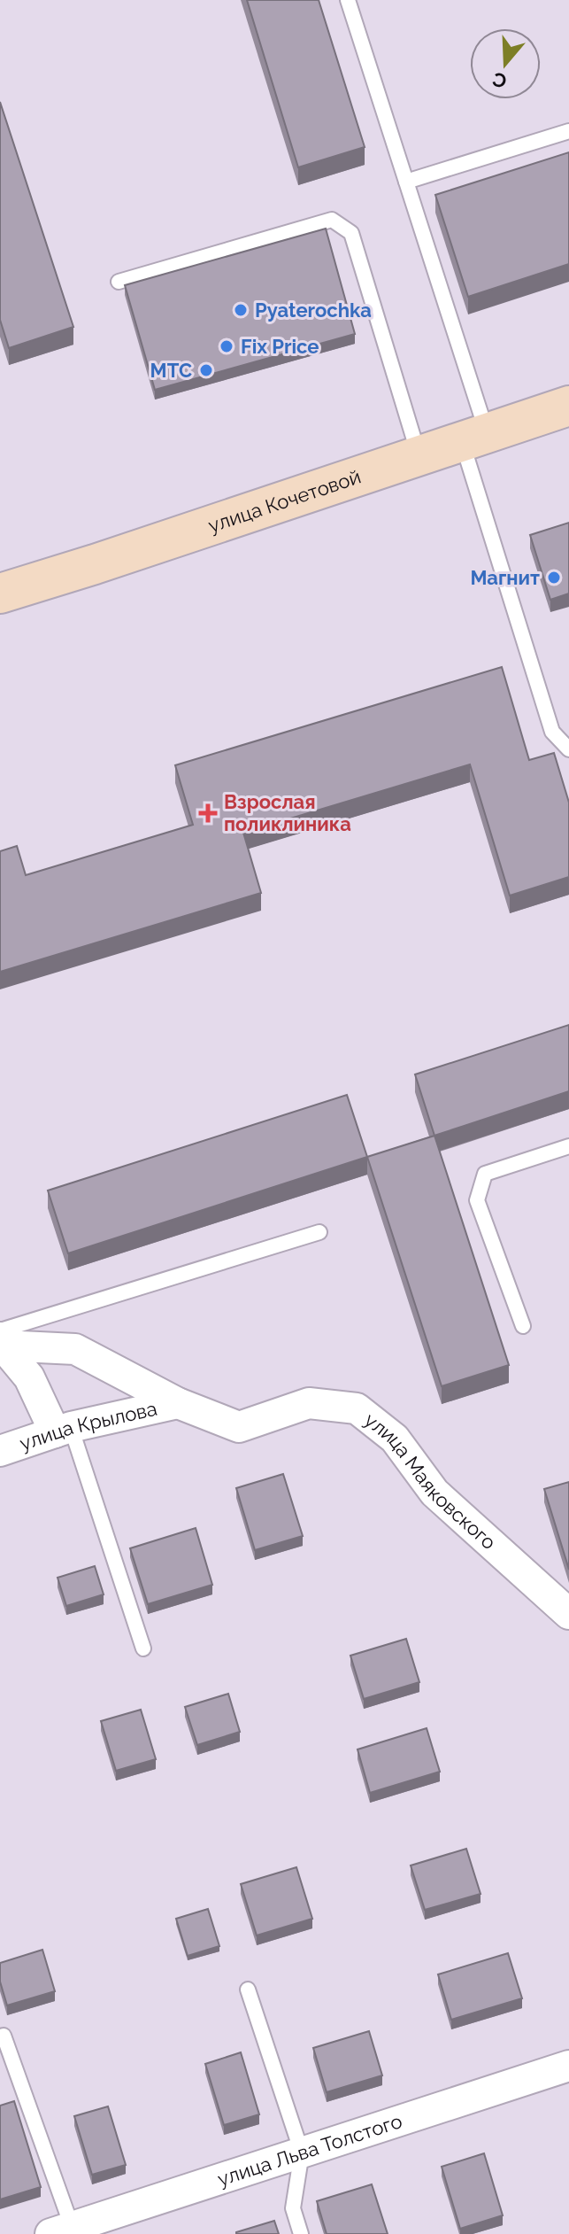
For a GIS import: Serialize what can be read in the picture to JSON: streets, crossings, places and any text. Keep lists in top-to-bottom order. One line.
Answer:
{"streets":{"main road":["улица Кочетовой"],"street":["улица Крылова","улица Маяковского","улица Льва Толстого"]},"crossings":[["улица Крылова","улица Маяковского"]],"places":{"other":["Pyaterochka","Fix Price","МТС","Магнит"],"health":["Взрослая поликлиника"]},"north":"bottom"}
